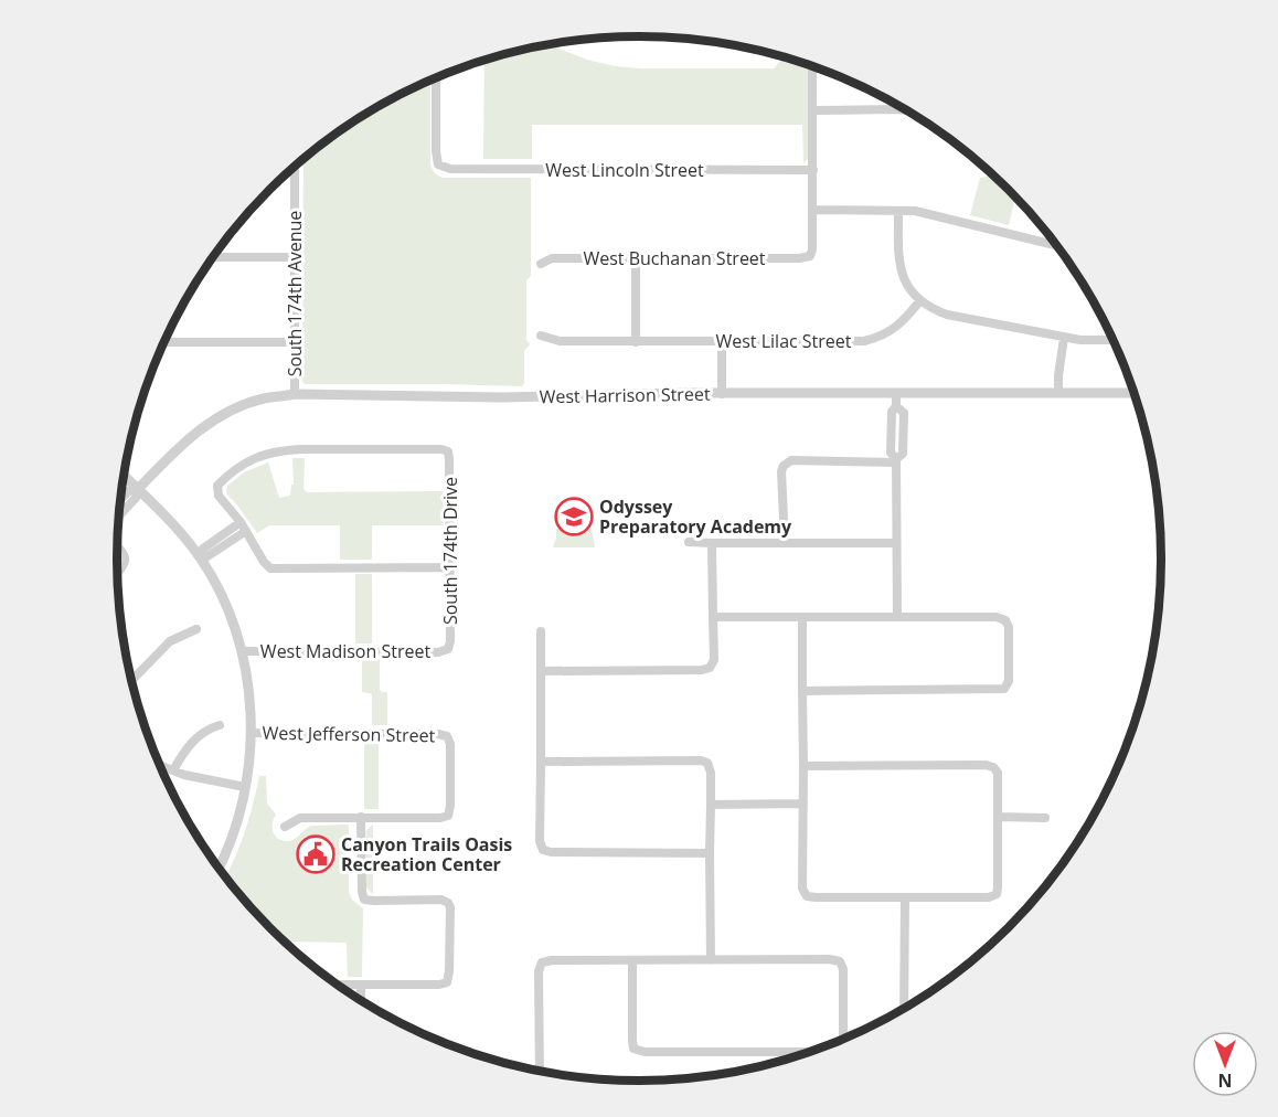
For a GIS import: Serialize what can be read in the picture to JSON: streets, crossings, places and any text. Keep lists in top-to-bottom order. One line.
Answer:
{"streets":{"street":["West Lincoln Street","West Buchanan Street","South 174th Avenue","West Lilac Street","West Harrison Street","South 174th Drive","West Madison Street","West Jefferson Street"]},"crossings":[["South 174th Avenue","West Harrison Street"],["South 174th Drive","West Madison Street"]],"places":{"school or university":["Odyssey Preparatory Academy"],"public building":["Canyon Trails Oasis Recreation Center"]},"north":"bottom"}
